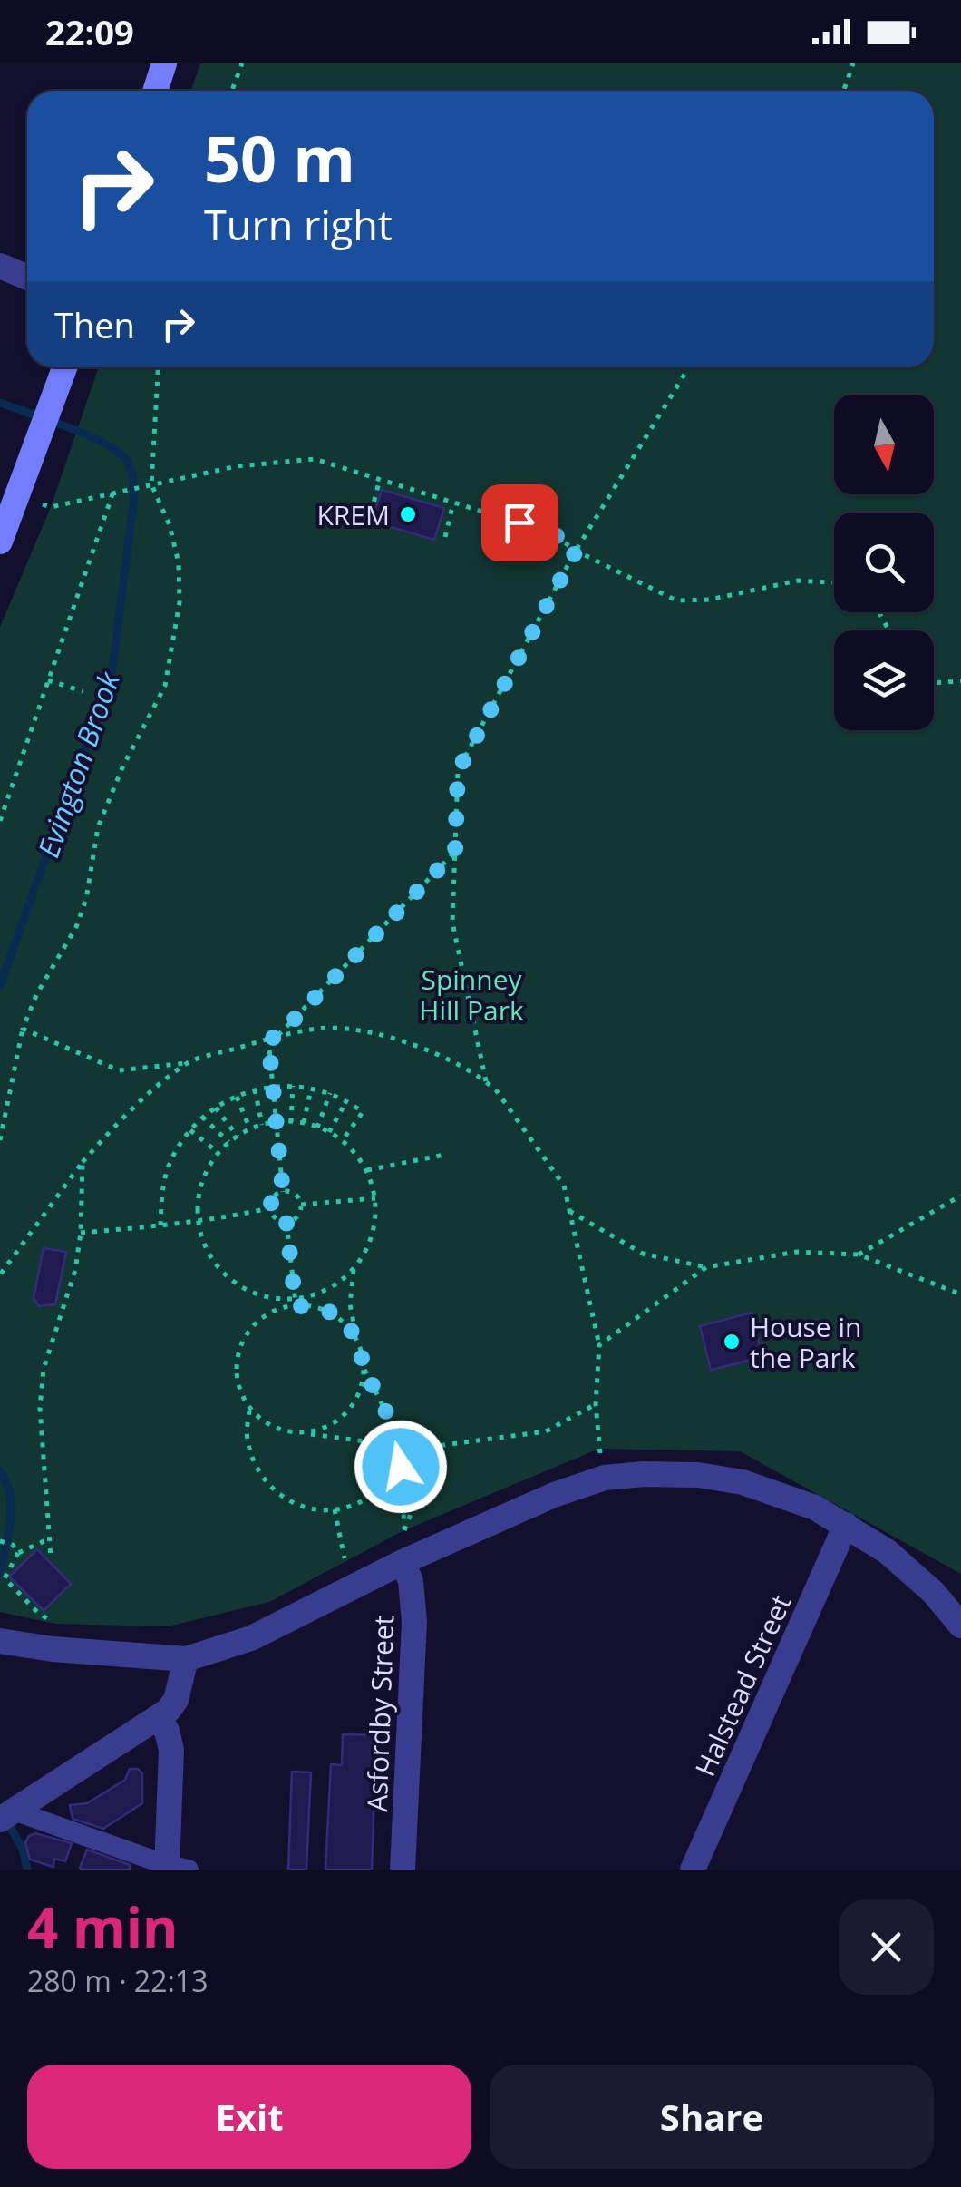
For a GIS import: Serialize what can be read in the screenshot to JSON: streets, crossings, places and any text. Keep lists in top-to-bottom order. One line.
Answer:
{"streets":{"street":["Halstead Street","Asfordby Street"]},"water":["Evington Brook"],"parks":["Spinney Hill Park"],"places":["KREM","House in the Park"],"north":"bottom","page":{"status":"22:09","turn":["50 m","Turn right"],"then":"Then","heading":["4 min","280 m · 22:13"],"buttons":["Exit","Share"]}}
